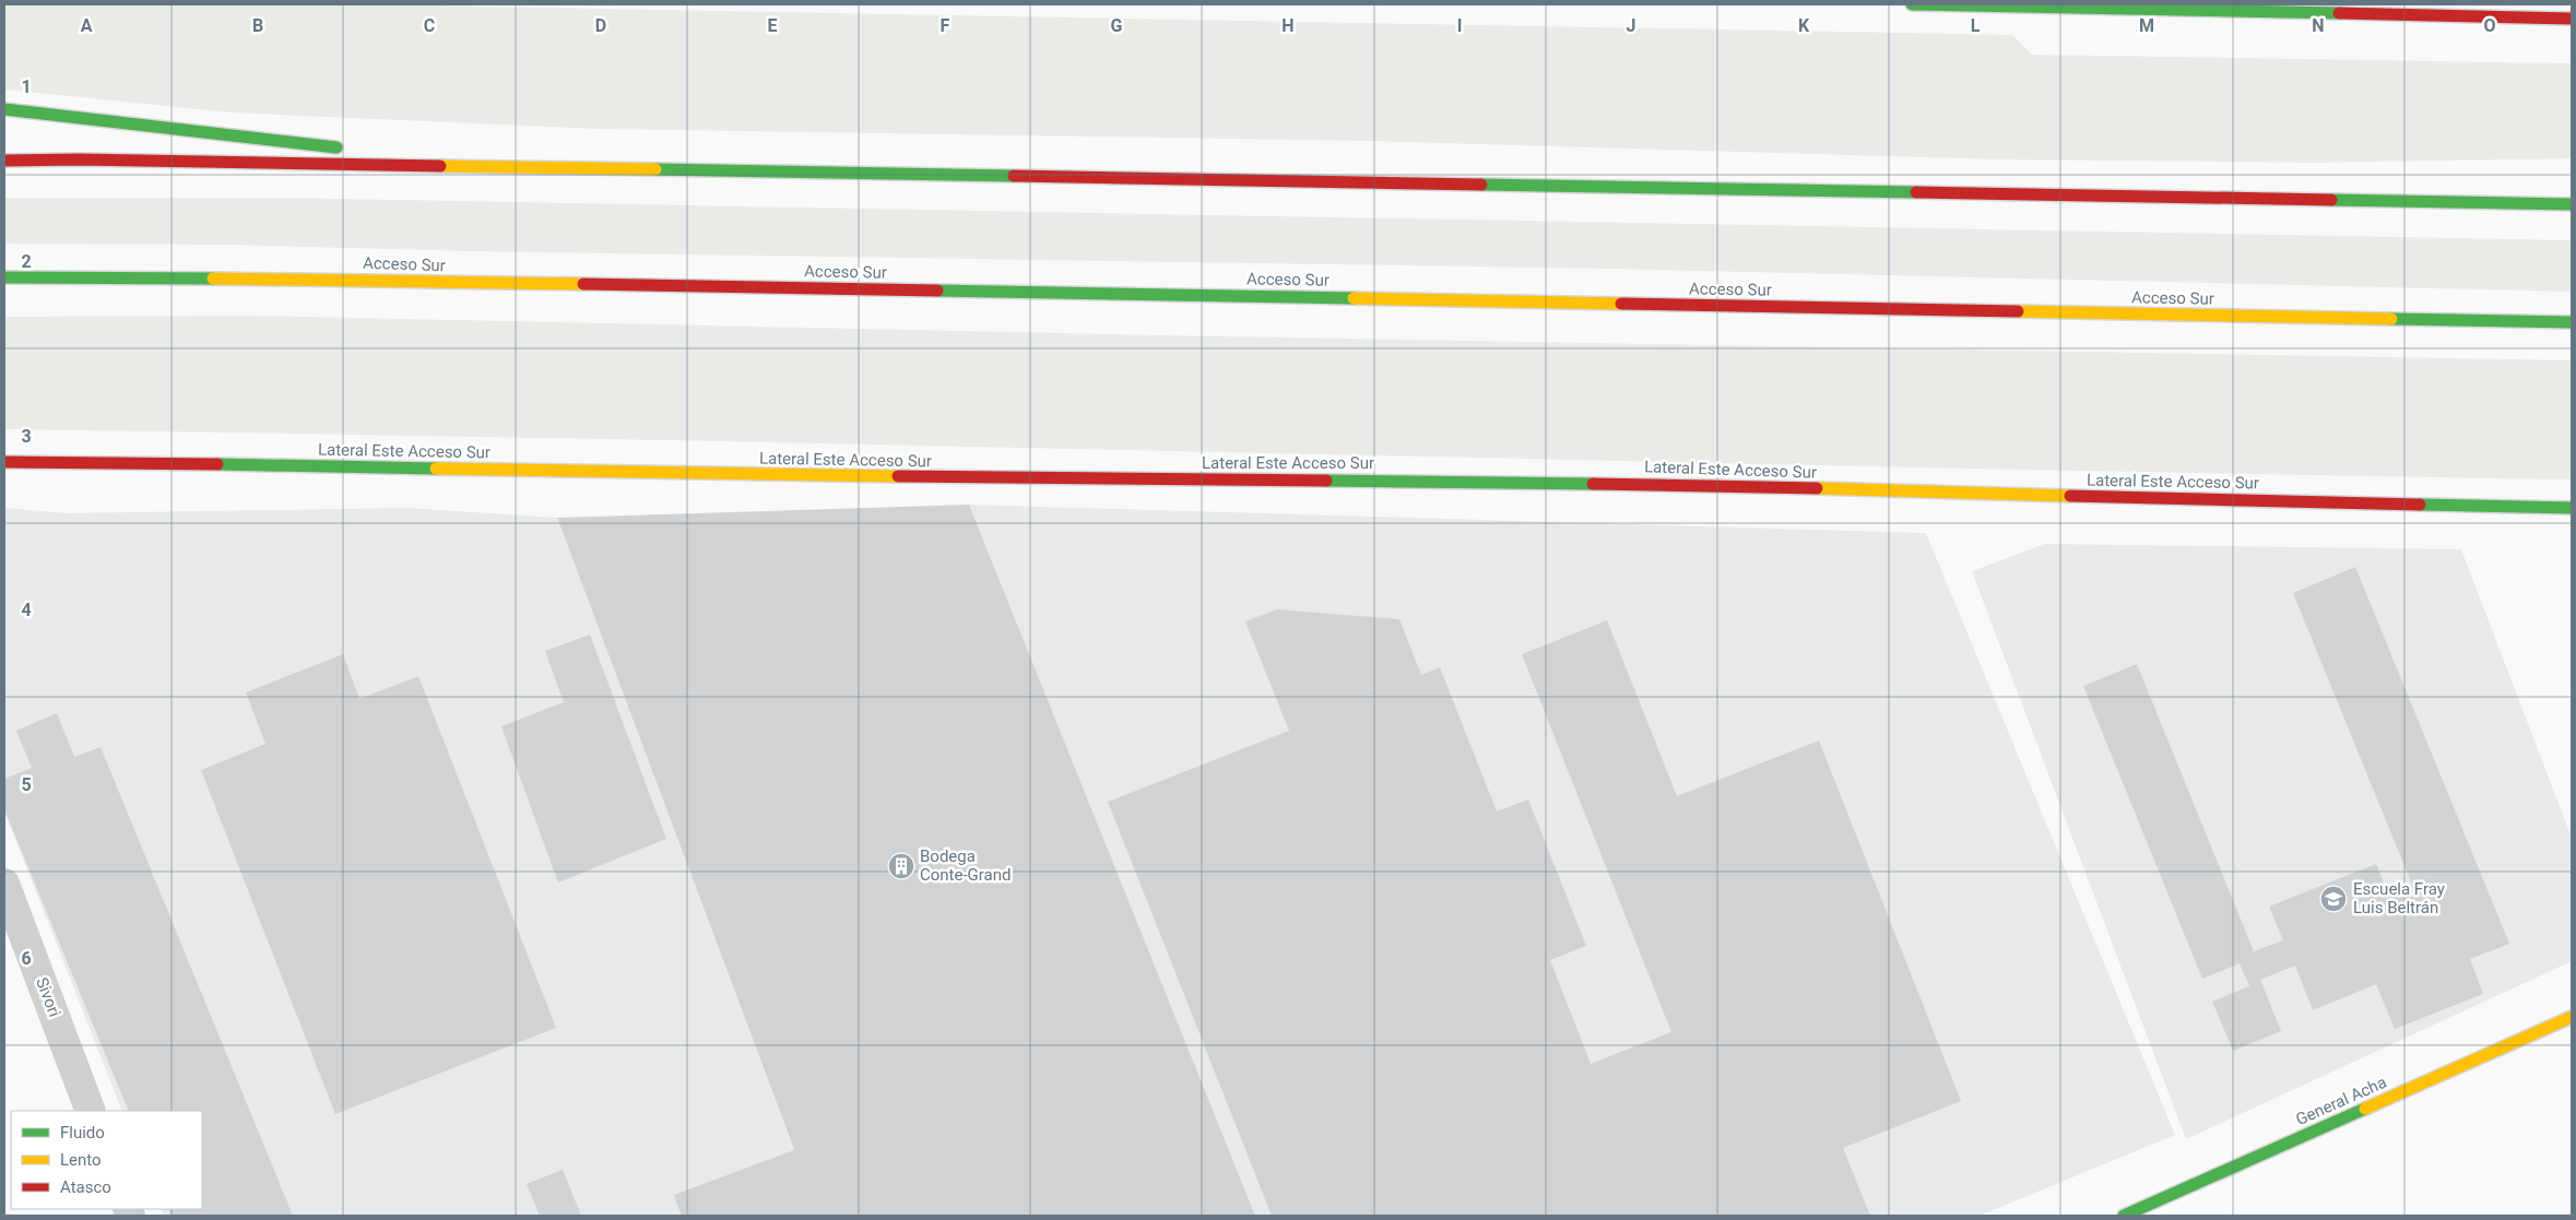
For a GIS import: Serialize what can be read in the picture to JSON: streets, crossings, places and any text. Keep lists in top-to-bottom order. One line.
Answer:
{"streets":{"main road":["Acceso Sur","Lateral Este Acceso Sur","General Acha"],"street":["Sivori"]},"places":{"building":["Bodega Conte-Grand"],"school or university":["Escuela Fray Luis Beltrán"]},"legend":["Fluido","Lento","Atasco"],"grid":{"columns":["A","B","C","D","E","F","G","H","I","J","K","L","M","N","O"],"rows":["1","2","3","4","5","6"]}}
